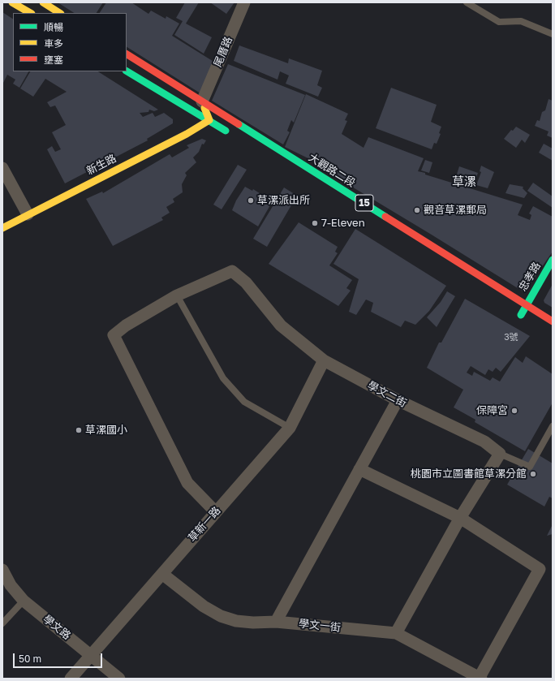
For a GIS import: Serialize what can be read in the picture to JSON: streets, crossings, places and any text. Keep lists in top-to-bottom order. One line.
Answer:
{"streets":{"main road":["新生路","大觀路二段","15","忠孝路"],"street":["尾厝路","學文二街","草新一路","學文一街","學文路"]},"crossings":[["尾厝路","大觀路二段"],["大觀路二段","15"],["大觀路二段","忠孝路"],["15","忠孝路"],["學文二街","草新一路"],["草新一路","學文一街"],["草新一路","學文路"]],"districts":["草漯"],"places":["草漯派出所","觀音草漯郵局","7-Eleven","保障宮","草漯國小","桃園市立圖書館草漯分館"],"house_numbers":["3號"],"legend":["順暢","車多","壅塞"],"scale_bar":"50 m"}
